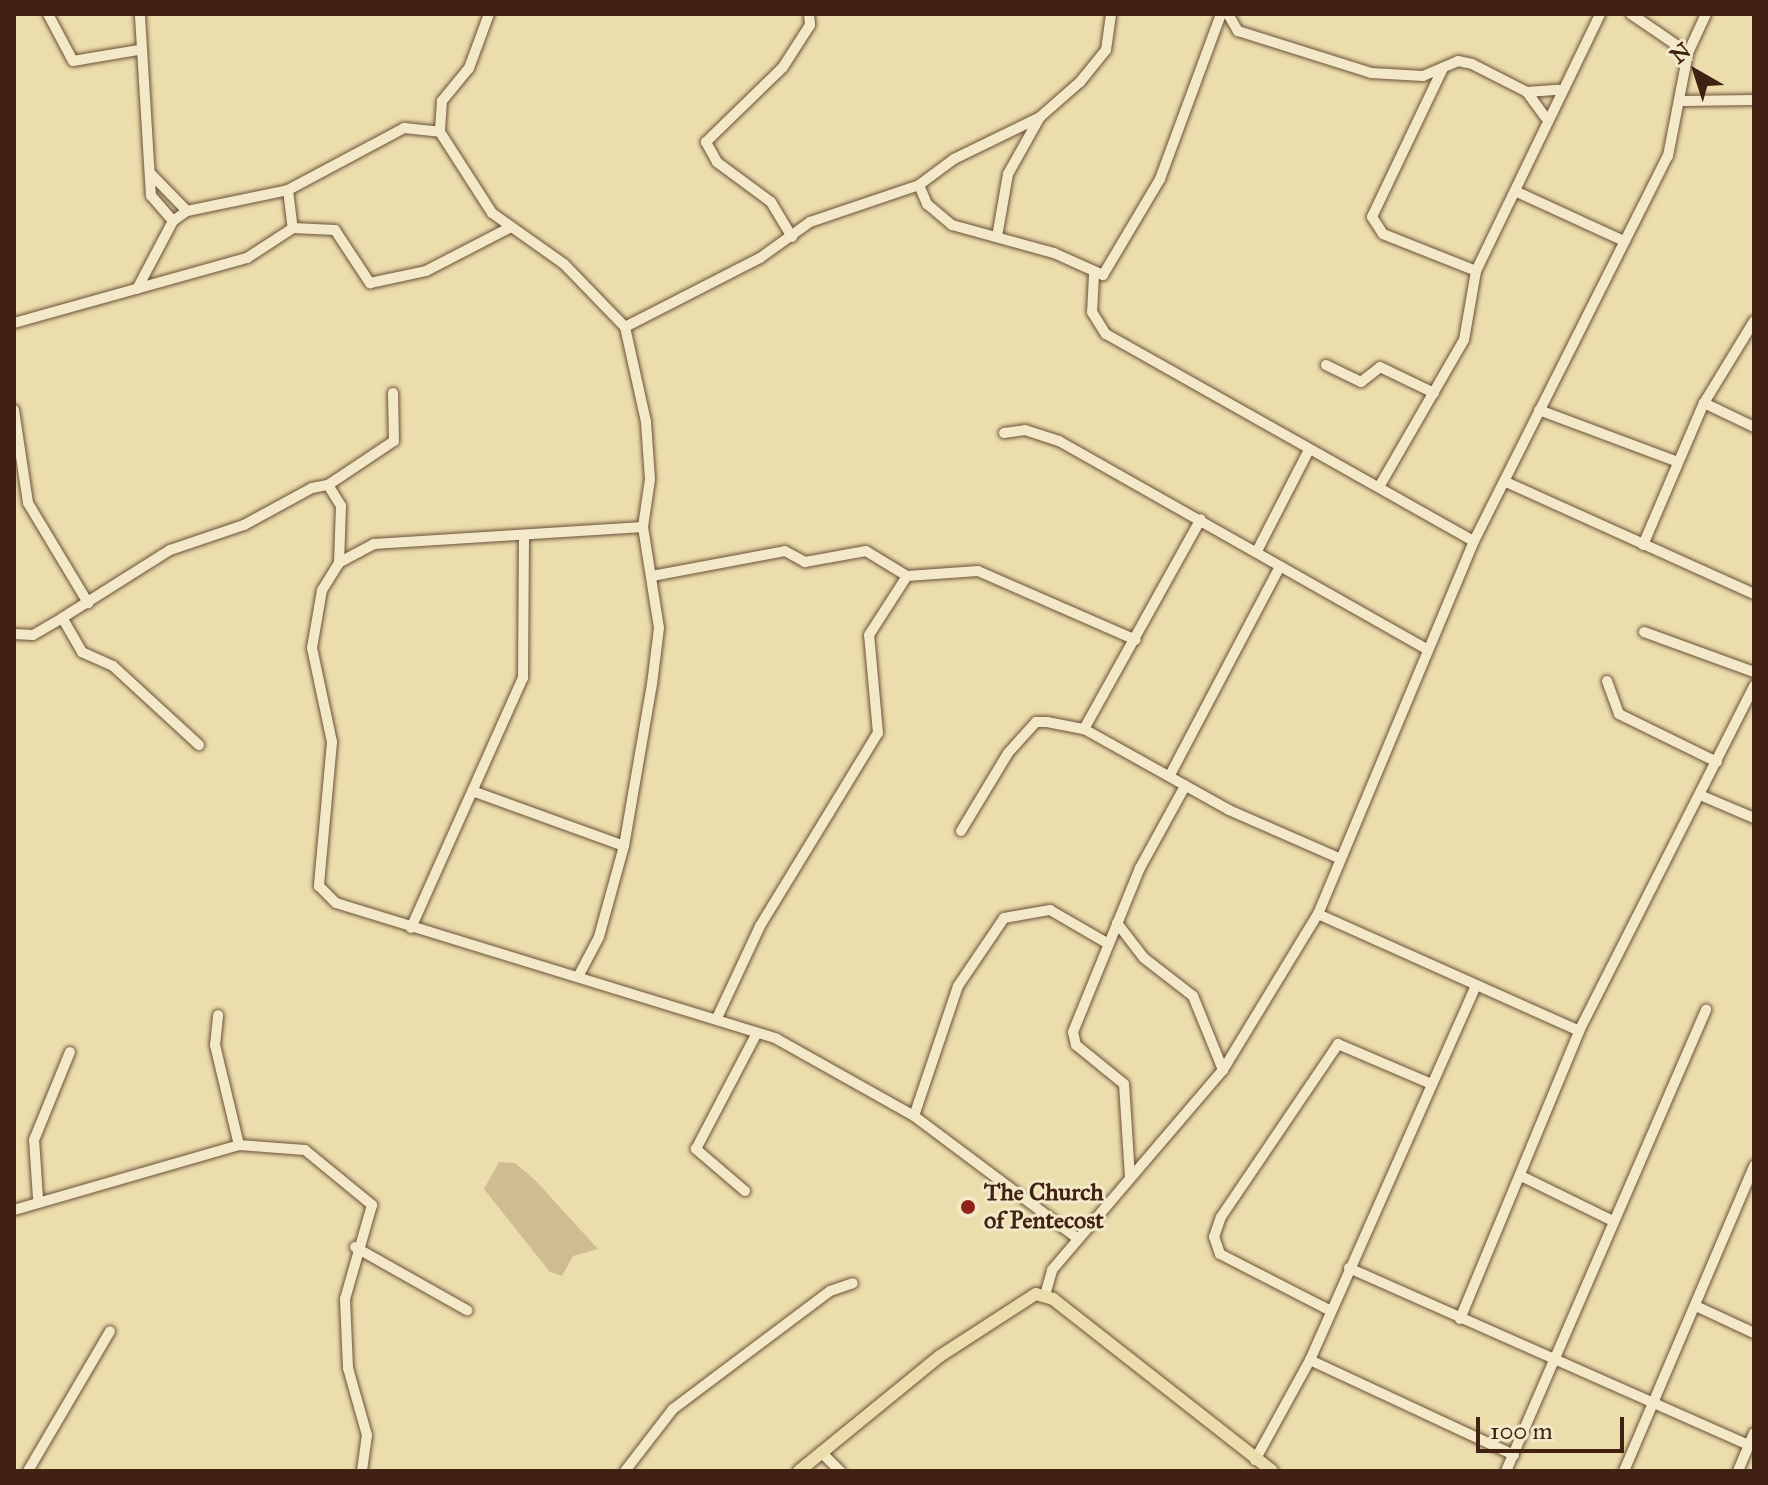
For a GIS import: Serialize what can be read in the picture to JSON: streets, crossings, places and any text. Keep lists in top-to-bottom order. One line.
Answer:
{"places":["The Church of Pentecost"],"scale_bar":"100 m","north":"top left"}
